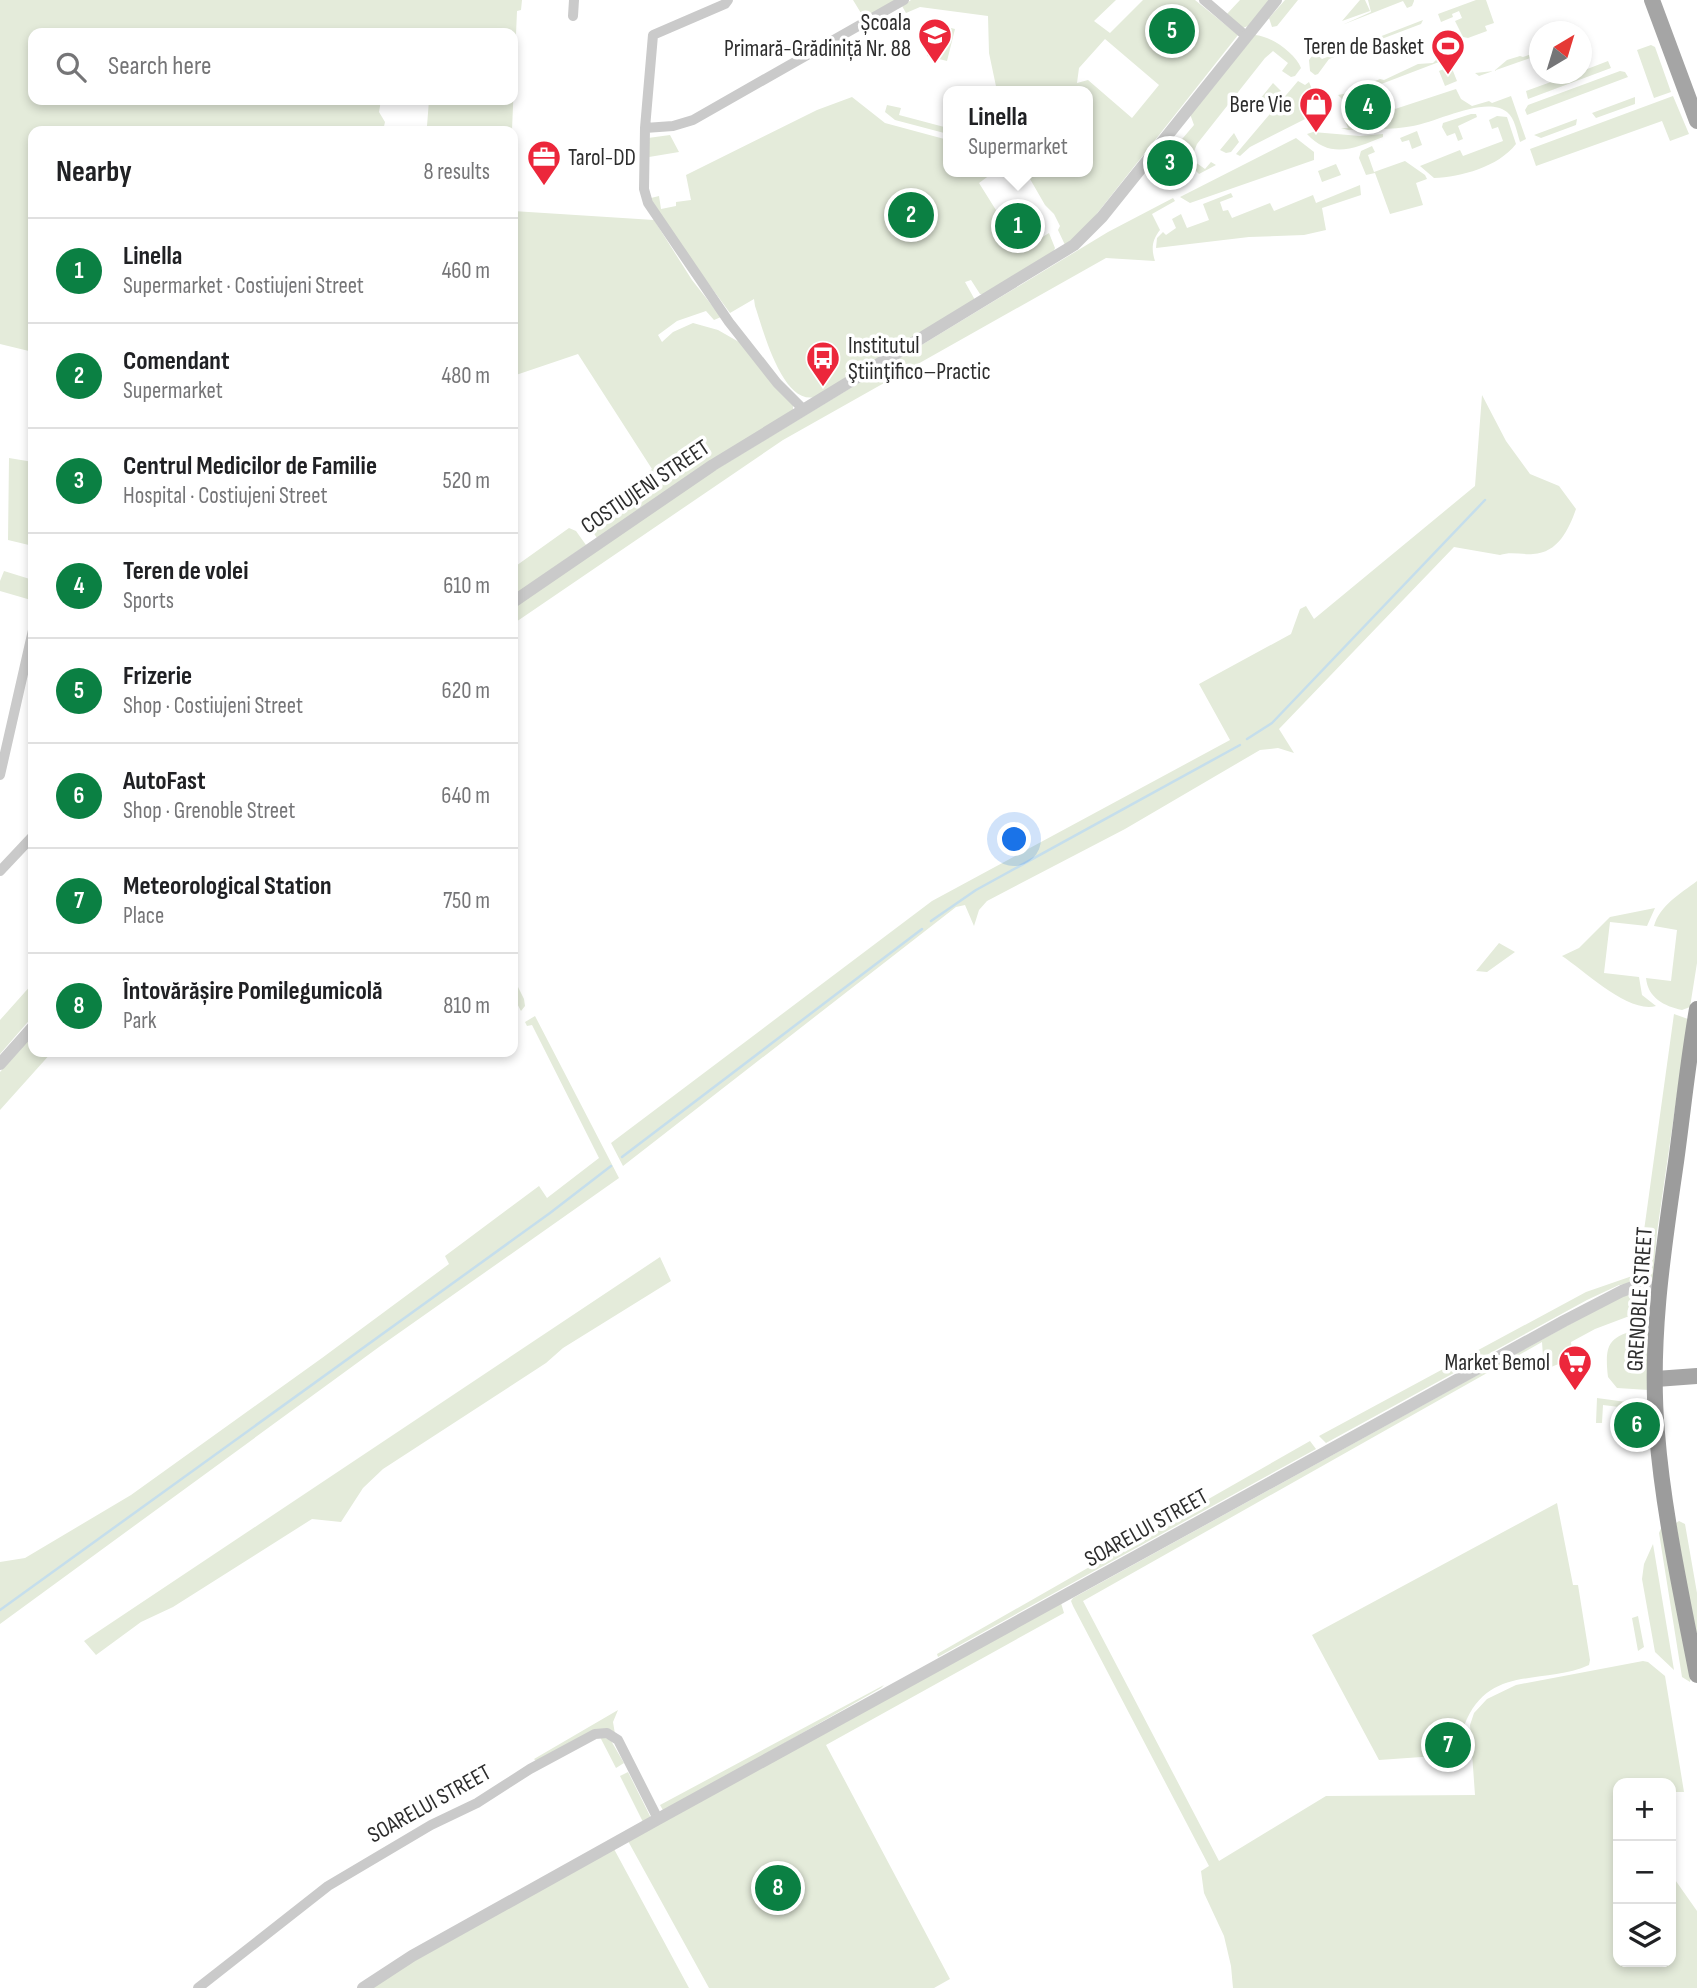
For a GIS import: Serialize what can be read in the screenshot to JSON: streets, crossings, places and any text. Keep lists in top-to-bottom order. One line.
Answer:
{"streets":{"highway":["GRENOBLE STREET"],"street":["COSTIUJENI STREET","SOARELUI STREET"]},"crossings":[["GRENOBLE STREET","SOARELUI STREET"]],"places":{"school or university":["Școala Primară-Grădiniță Nr. 88"],"sports":["Teren de Basket"],"shop":["Bere Vie"],"office":["Tarol-DD"],"bus stop":["Institutul Ştiinţifico–Practic"],"supermarket":["Market Bemol"]},"north":"top right","page":{"pins":["5","4","3","2","1","6","7","8"],"search":"Search here","popup":["Linella","Supermarket"],"heading":["Nearby","8 results"],"list":[{"mark":"1","name":"Linella","note":"Supermarket · Costiujeni Street","value":"460 m"},{"mark":"2","name":"Comendant","note":"Supermarket","value":"480 m"},{"mark":"3","name":"Centrul Medicilor de Familie","note":"Hospital · Costiujeni Street","value":"520 m"},{"mark":"4","name":"Teren de volei","note":"Sports","value":"610 m"},{"mark":"5","name":"Frizerie","note":"Shop · Costiujeni Street","value":"620 m"},{"mark":"6","name":"AutoFast","note":"Shop · Grenoble Street","value":"640 m"},{"mark":"7","name":"Meteorological Station","note":"Place","value":"750 m"},{"mark":"8","name":"Întovărășire Pomilegumicolă","note":"Park","value":"810 m"}],"map_buttons":["+","−"]}}
